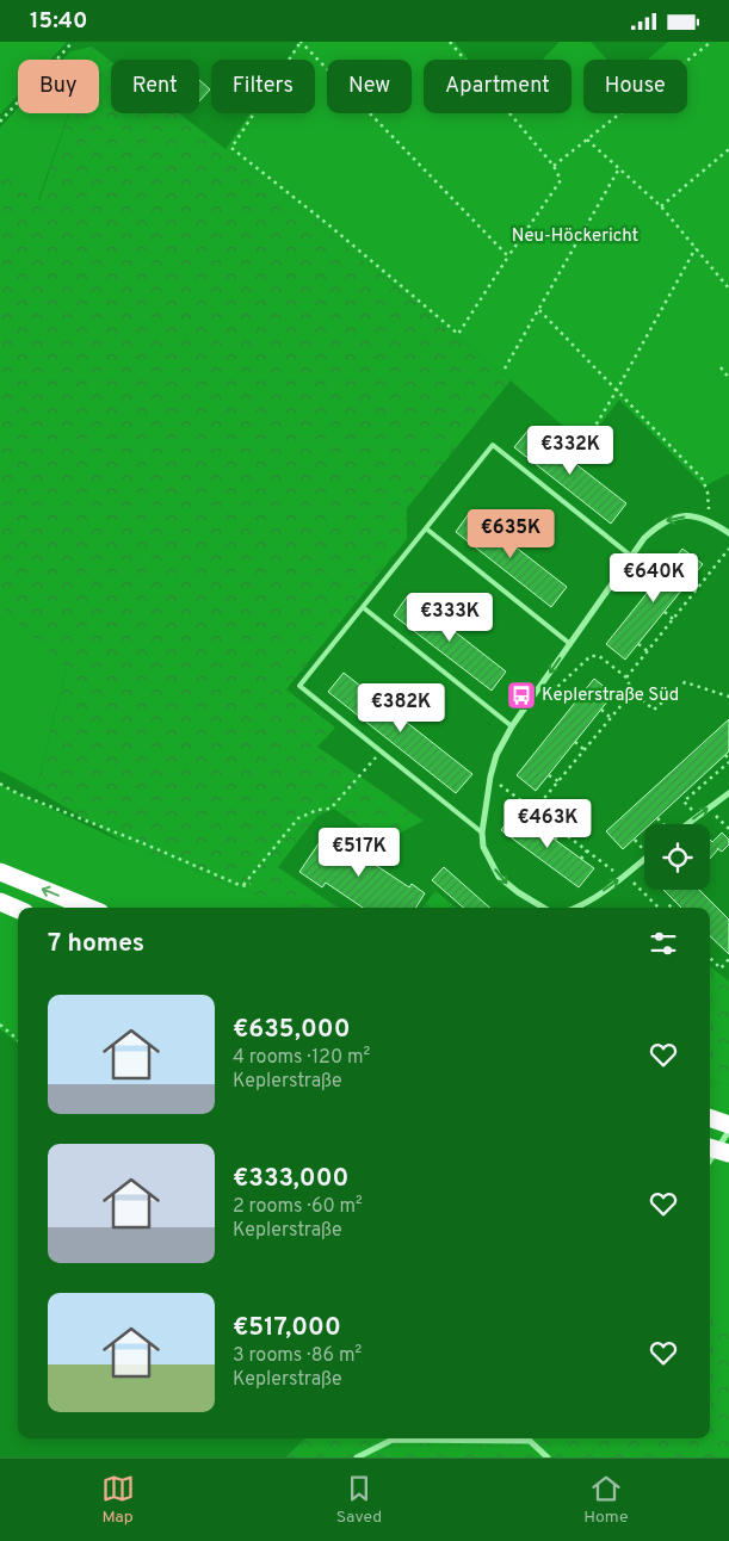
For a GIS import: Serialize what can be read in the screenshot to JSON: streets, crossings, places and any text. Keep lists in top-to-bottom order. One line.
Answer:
{"parks":["Neu-Höckericht"],"places":{"bus stop":["Keplerstraße Süd"]},"page":{"status":"15:40","chip":["Buy","Rent","Filters","New","Apartment","House"],"price":["€332K","€635K","€640K","€333K","€382K","€463K","€517K"],"heading":"7 homes","list":[{"name":"€635,000","note":"4 rooms · 120 m² · Keplerstraße"},{"name":"€333,000","note":"2 rooms · 60 m² · Keplerstraße"},{"name":"€517,000","note":"3 rooms · 86 m² · Keplerstraße"}],"tabs":["Map","Saved","Home"]}}
